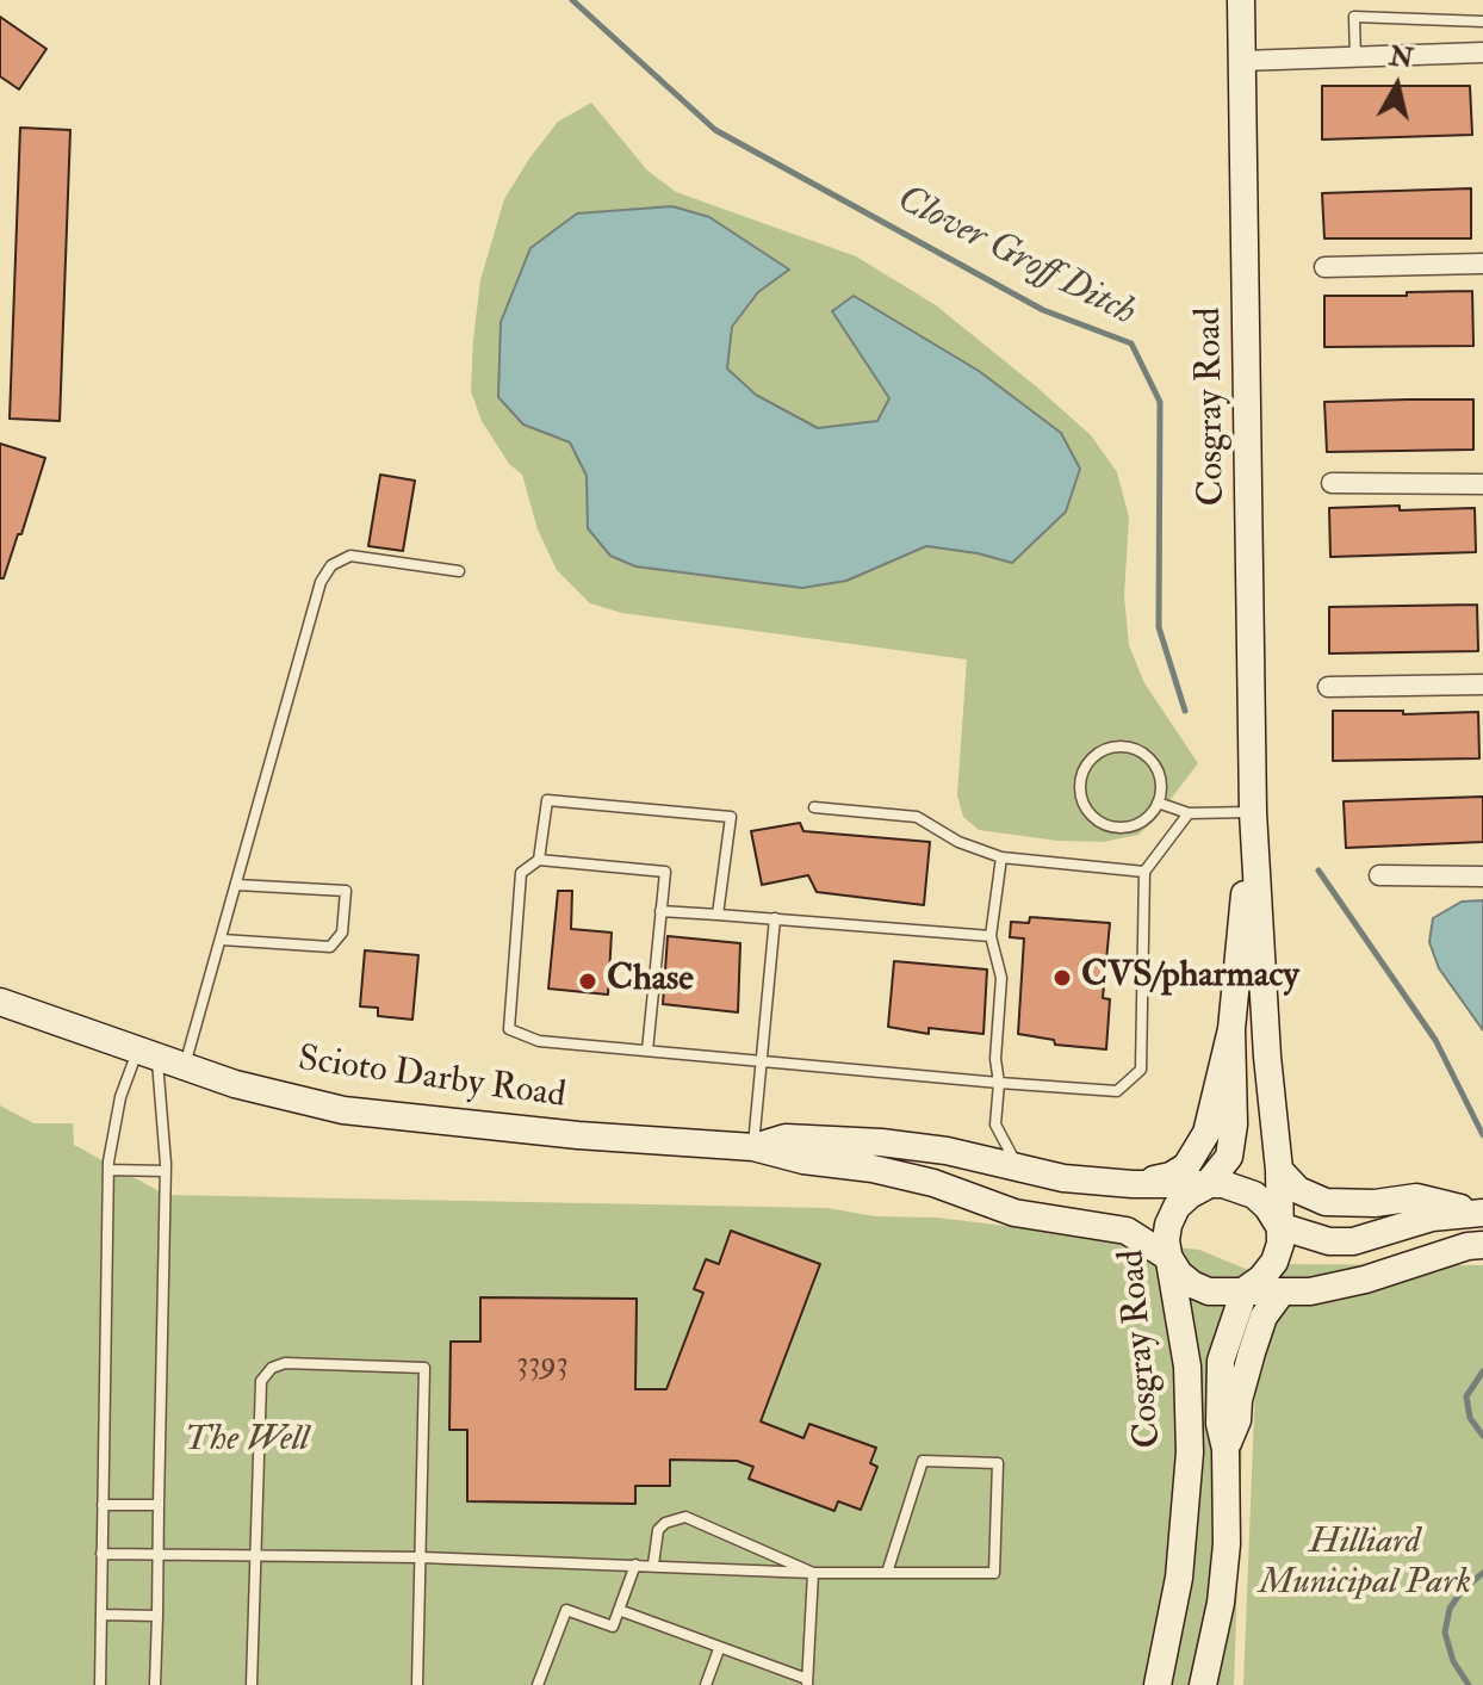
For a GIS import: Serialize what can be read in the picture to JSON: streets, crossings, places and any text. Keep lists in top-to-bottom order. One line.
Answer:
{"streets":{"main road":["Cosgray Road","Scioto Darby Road"]},"crossings":[["Cosgray Road","Scioto Darby Road"]],"water":["Clover Groff Ditch"],"parks":["The Well","Hilliard Municipal Park"],"places":["CVS/pharmacy","Chase"],"house_numbers":["3393"],"north":"top"}
